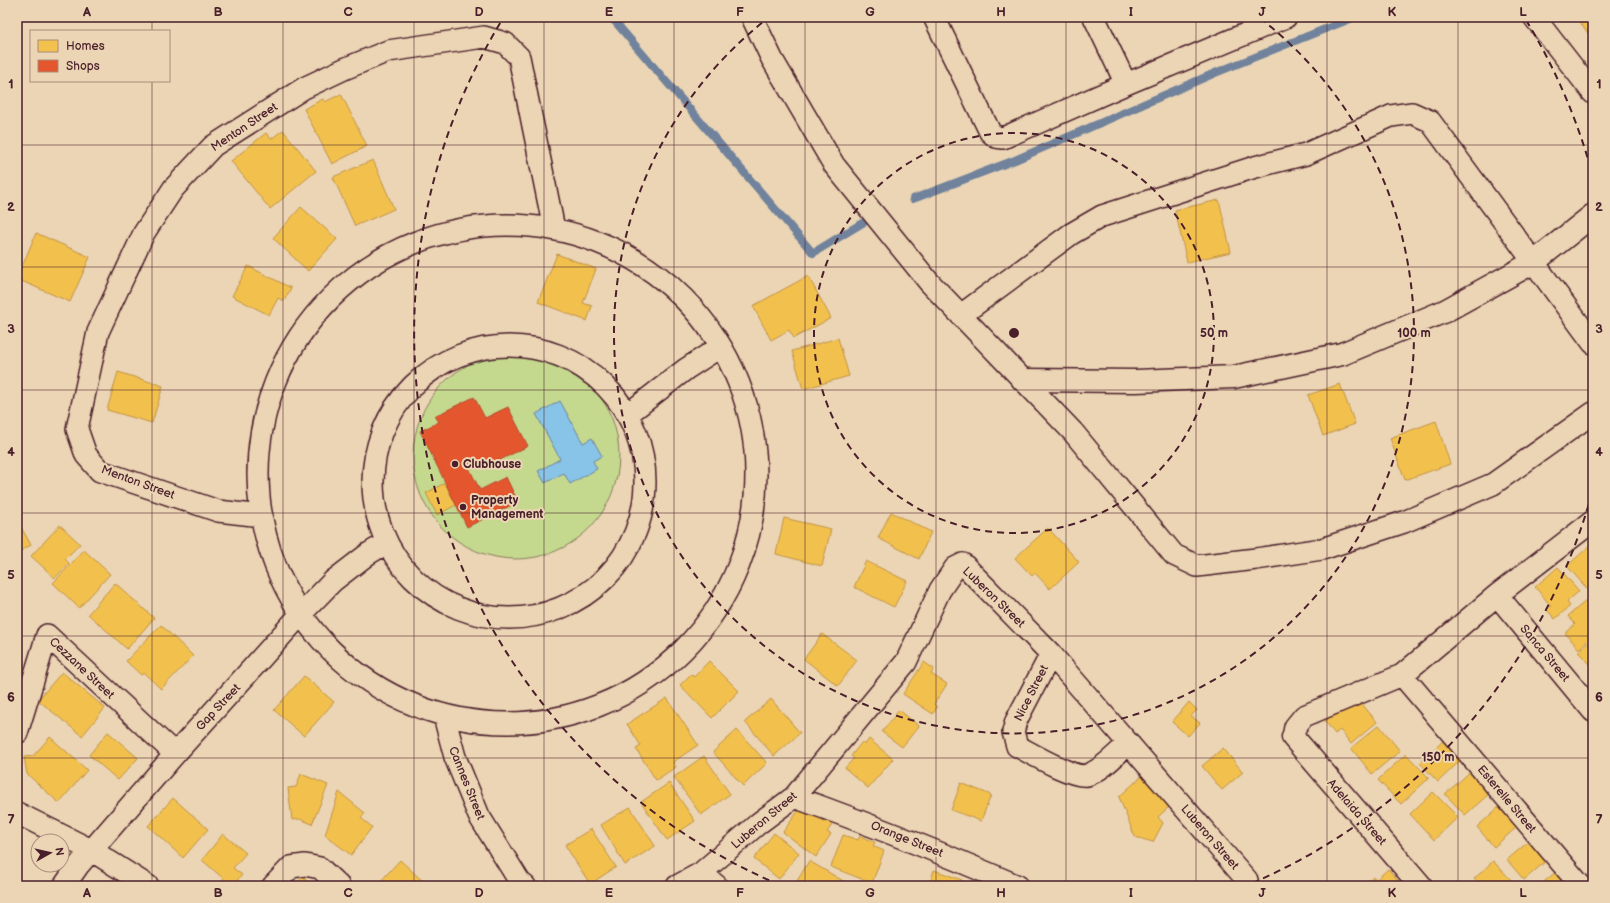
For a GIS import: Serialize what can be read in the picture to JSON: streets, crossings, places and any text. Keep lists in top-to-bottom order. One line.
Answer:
{"streets":{"street":["Menton Street","Luberon Street","Sanca Street","Cezzane Street","Nice Street","Gap Street","Cannes Street","Esterelle Street","Adelaida Street","Orange Street"]},"crossings":[["Luberon Street","Nice Street"],["Luberon Street","Orange Street"],["Cezzane Street","Gap Street"]],"places":["Clubhouse","Property Management"],"legend":["Homes","Shops"],"north":"right","grid":{"columns":["A","B","C","D","E","F","G","H","I","J","K","L"],"rows":["1","2","3","4","5","6","7"]},"rings":["50 m","100 m","150 m"]}
